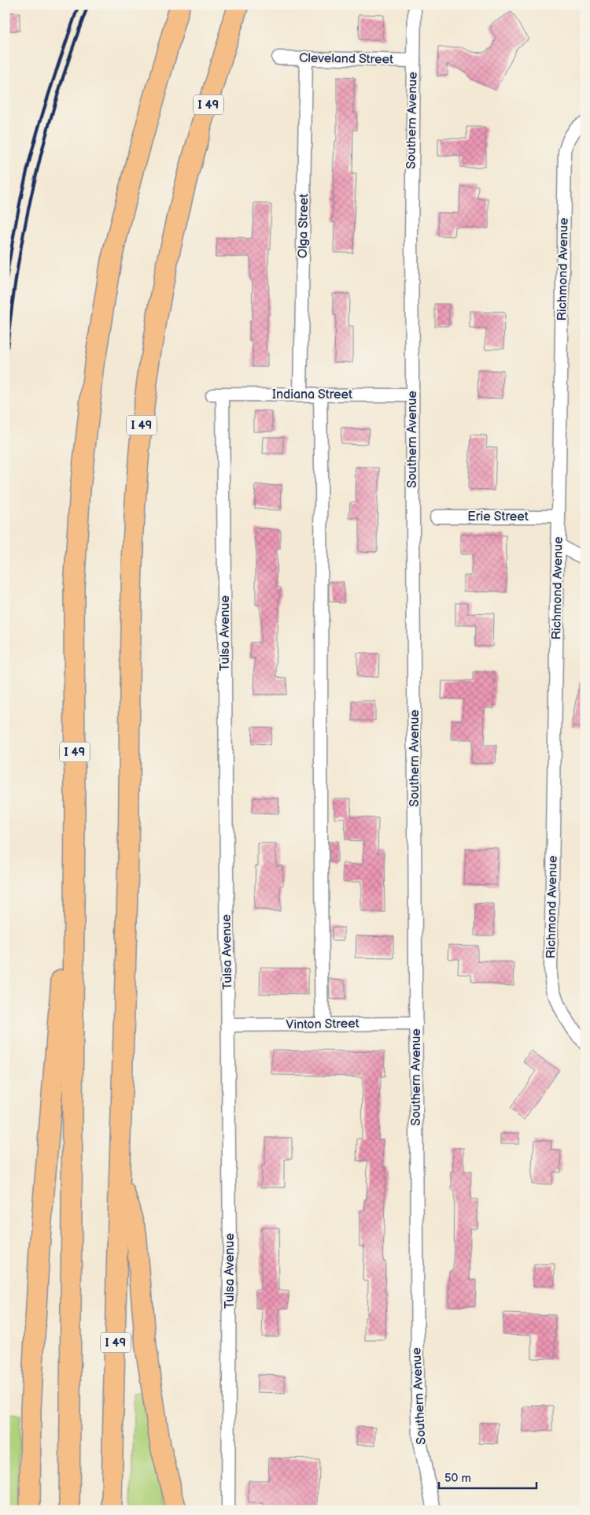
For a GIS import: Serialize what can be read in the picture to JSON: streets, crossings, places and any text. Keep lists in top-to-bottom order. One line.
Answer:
{"streets":{"highway":["I 49"],"street":["Cleveland Street","Southern Avenue","Olga Street","Richmond Avenue","Indiana Street","Erie Street","Tulsa Avenue","Vinton Street"]},"crossings":[["Cleveland Street","Southern Avenue"],["Cleveland Street","Olga Street"],["Southern Avenue","Indiana Street"],["Southern Avenue","Vinton Street"],["Olga Street","Indiana Street"],["Richmond Avenue","Erie Street"],["Indiana Street","Tulsa Avenue"],["Tulsa Avenue","Vinton Street"]],"scale_bar":"50 m"}
